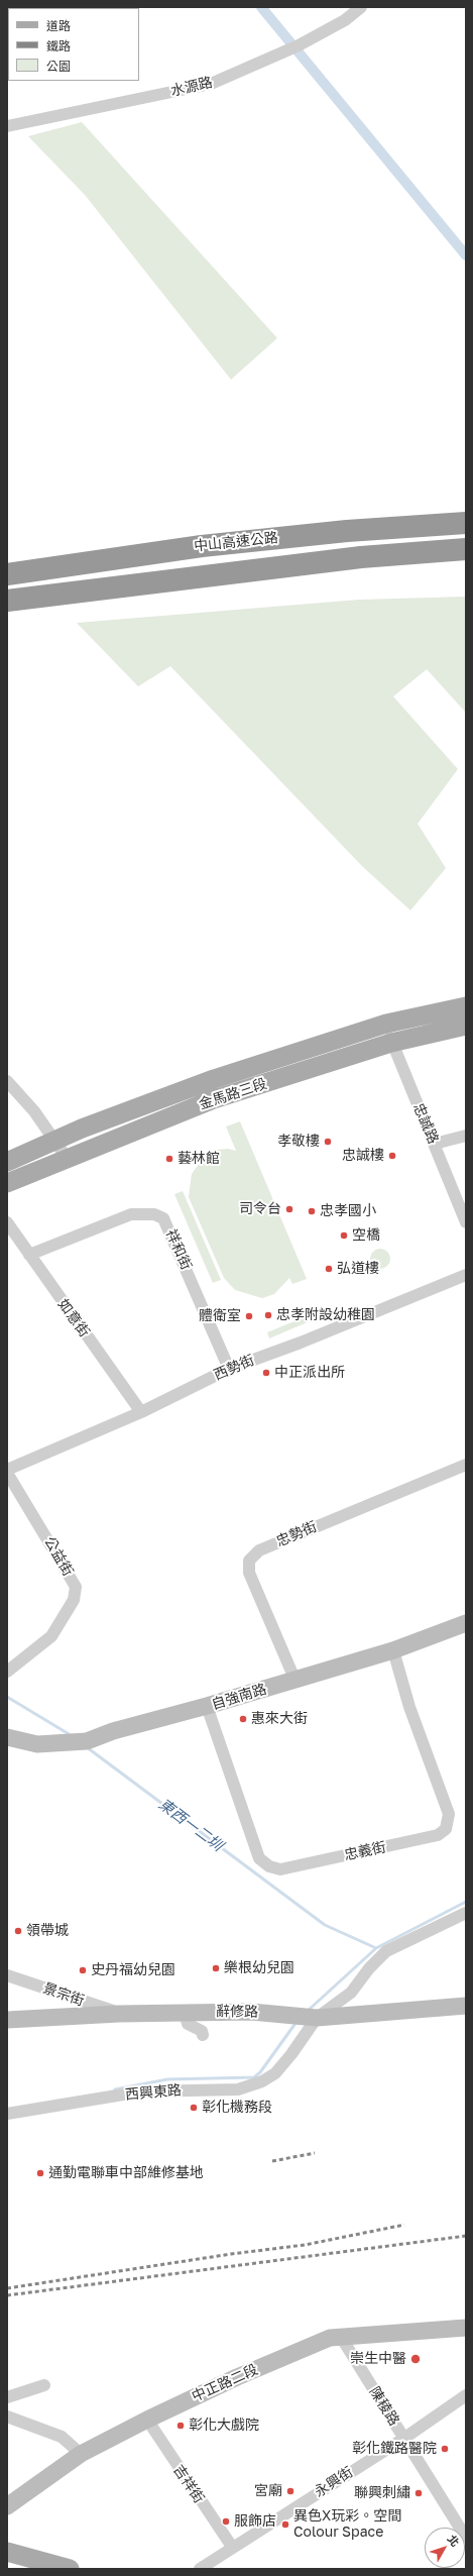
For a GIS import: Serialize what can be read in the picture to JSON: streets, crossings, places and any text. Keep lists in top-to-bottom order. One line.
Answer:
{"streets":{"highway":["中山高速公路"],"main road":["金馬路三段"],"street":["水源路","忠誠路","祥和街","如意街","西勢街","忠勢街","公益街","自強南路","忠義街","景宗街","辭修路","西興東路","中正路二段","陳稜路","永興街","吉祥街"]},"crossings":[["金馬路三段","忠誠路"],["祥和街","如意街"],["祥和街","西勢街"],["如意街","西勢街"],["西勢街","公益街"],["忠勢街","自強南路"],["自強南路","忠義街"],["景宗街","辭修路"],["辭修路","西興東路"],["中正路二段","陳稜路"],["中正路二段","吉祥街"],["陳稜路","永興街"],["永興街","吉祥街"]],"water":["東西一二圳"],"places":["孝敬樓","忠誠樓","藝林館","司令台","忠孝國小","空橋","弘道樓","忠孝附設幼稚園","體衛室","中正派出所","惠來大街","領帶城","樂根幼兒園","史丹福幼兒園","彰化機務段","通勤電聯車中部維修基地","崇生中醫","彰化大戲院","彰化鐵路醫院","宮廟","聯興刺繡","服飾店","異色X玩彩。空間 Colour Space"],"legend":["道路","鐵路","公園"],"north":"top right"}
